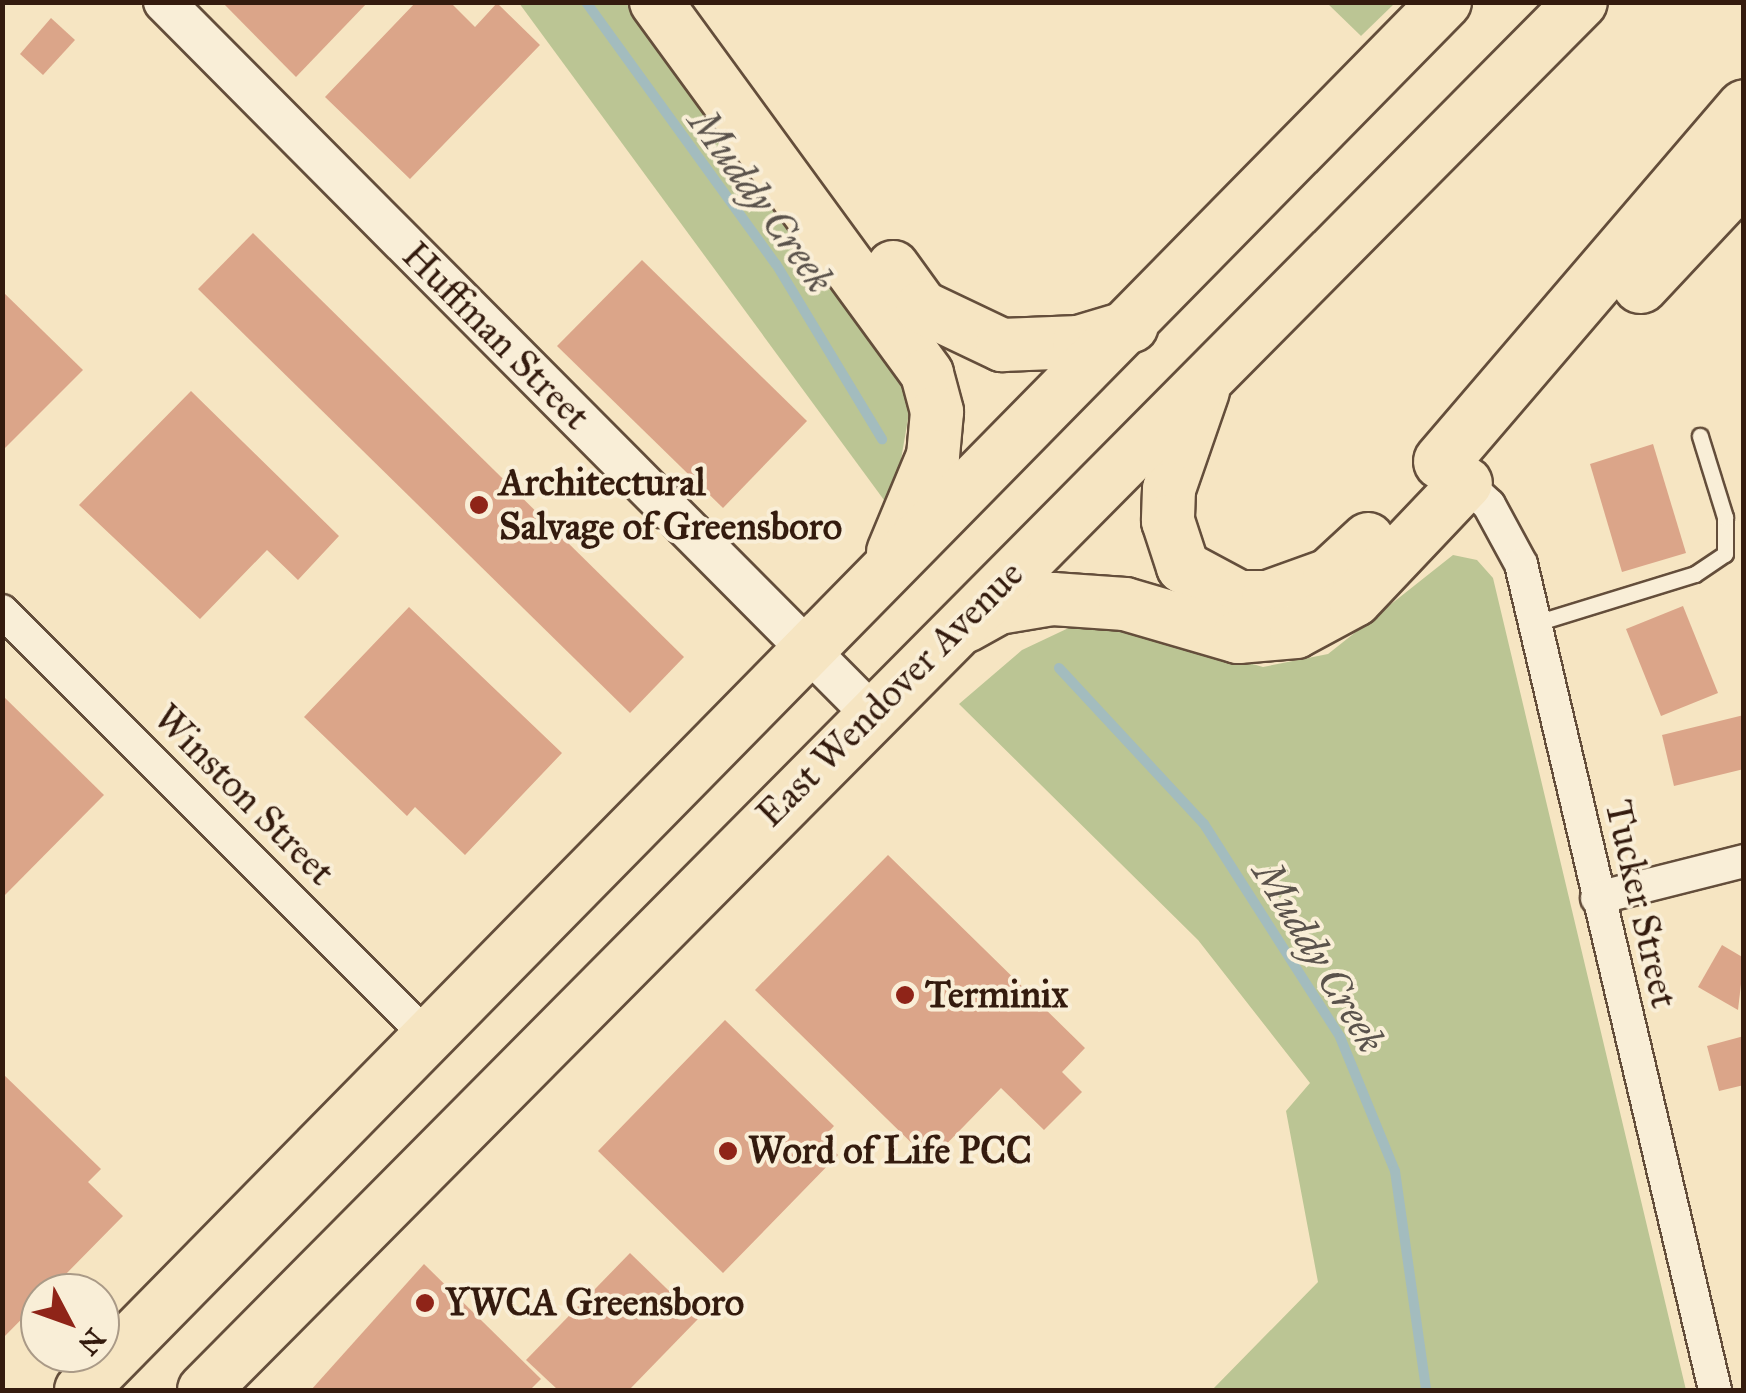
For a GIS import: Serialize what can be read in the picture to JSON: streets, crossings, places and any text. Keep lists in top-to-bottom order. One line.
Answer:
{"streets":{"highway":["East Wendover Avenue"],"street":["Huffman Street","Winston Street","Tucker Street"]},"crossings":[["Huffman Street","East Wendover Avenue"]],"water":["Muddy Creek"],"places":["Architectural Salvage of Greensboro","Terminix","Word of Life PCC","YWCA Greensboro"],"north":"bottom right"}
